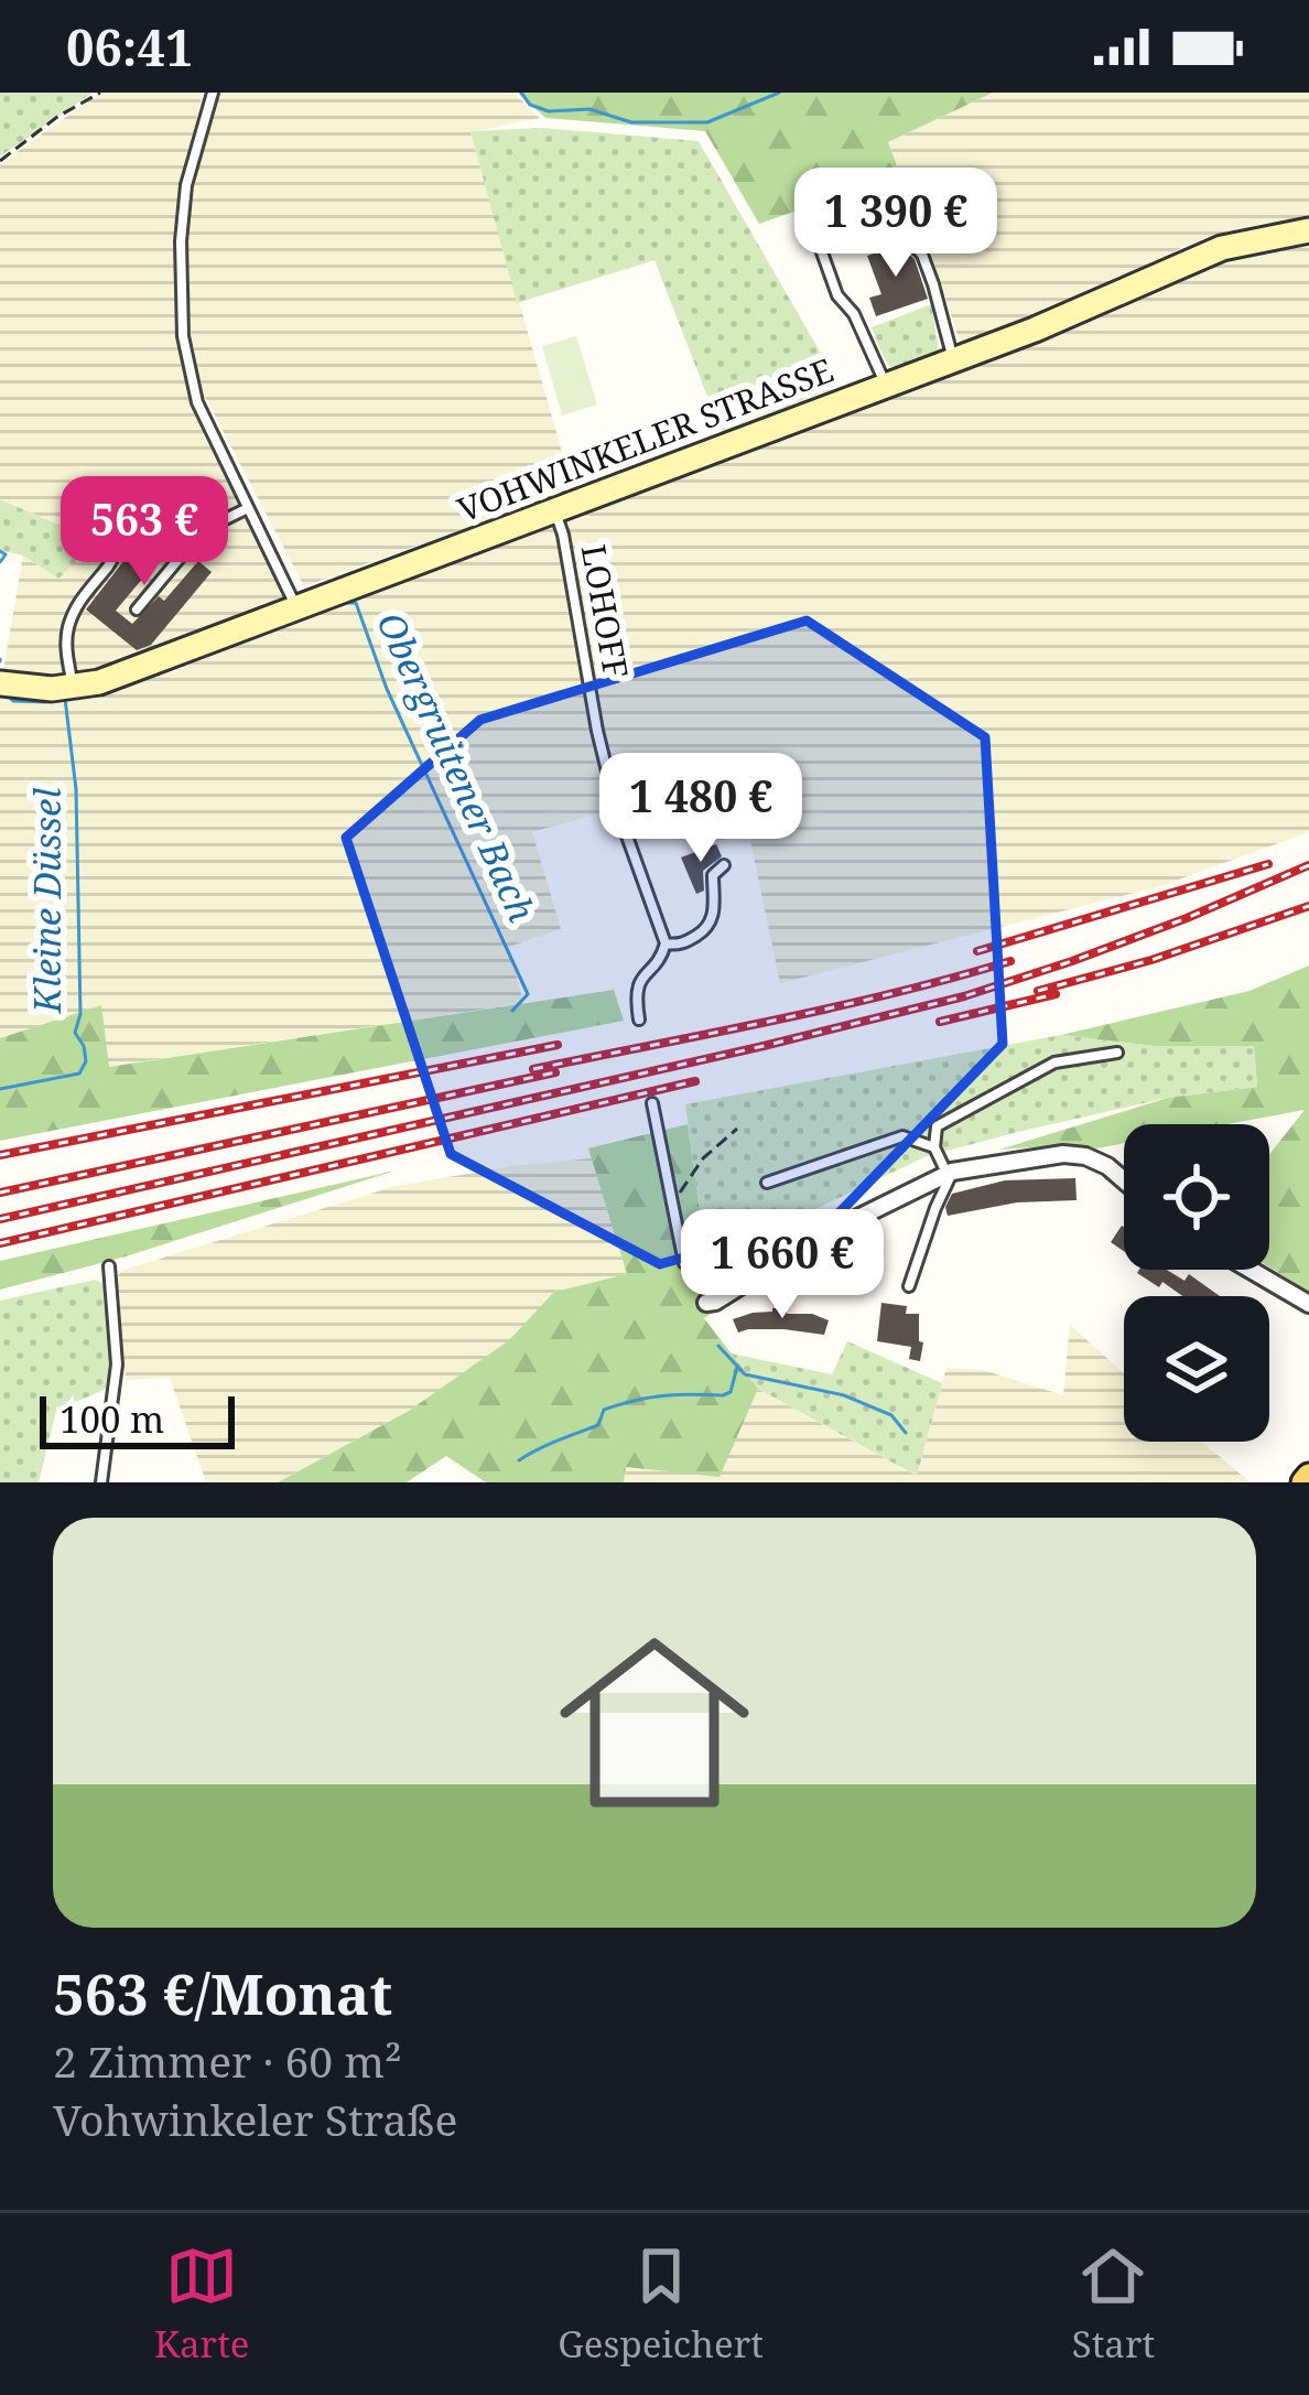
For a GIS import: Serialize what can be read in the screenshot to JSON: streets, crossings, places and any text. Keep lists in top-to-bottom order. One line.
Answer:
{"streets":{"street":["VOHWINKELER STRASSE"],"lane":["LOHOFF"]},"crossings":[["VOHWINKELER STRASSE","LOHOFF"]],"water":["Obergruitener Bach","Kleine Düssel"],"scale_bar":"100 m","page":{"status":"06:41","price":["1 390 €","563 €","1 480 €","1 660 €"],"scale":"100 m","list":[{"name":"563 €/Monat","note":"2 Zimmer · 60 m² · Vohwinkeler Straße"}],"tabs":["Karte","Gespeichert","Start"]}}
